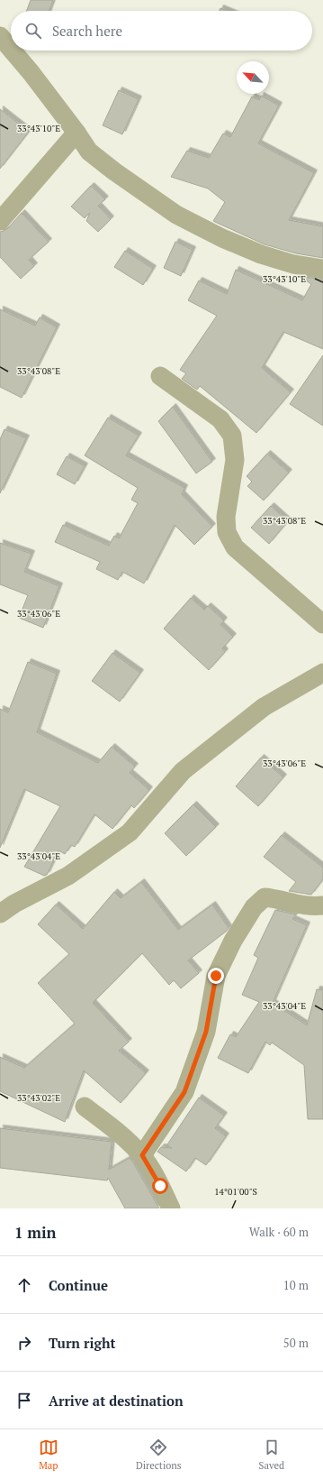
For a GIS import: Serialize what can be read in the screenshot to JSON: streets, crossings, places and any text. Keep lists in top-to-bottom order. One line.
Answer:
{"north":"top left","page":{"search":"Search here","heading":["1 min","Walk · 60 m"],"list":[["Continue","10 m"],["Turn right","50 m"],"Arrive at destination"],"nav":["Map","Directions","Saved"]},"coordinates":["33°43'10\"E","33°43'08\"E","33°43'06\"E","33°43'04\"E","33°43'02\"E","14°01'00\"S"]}
